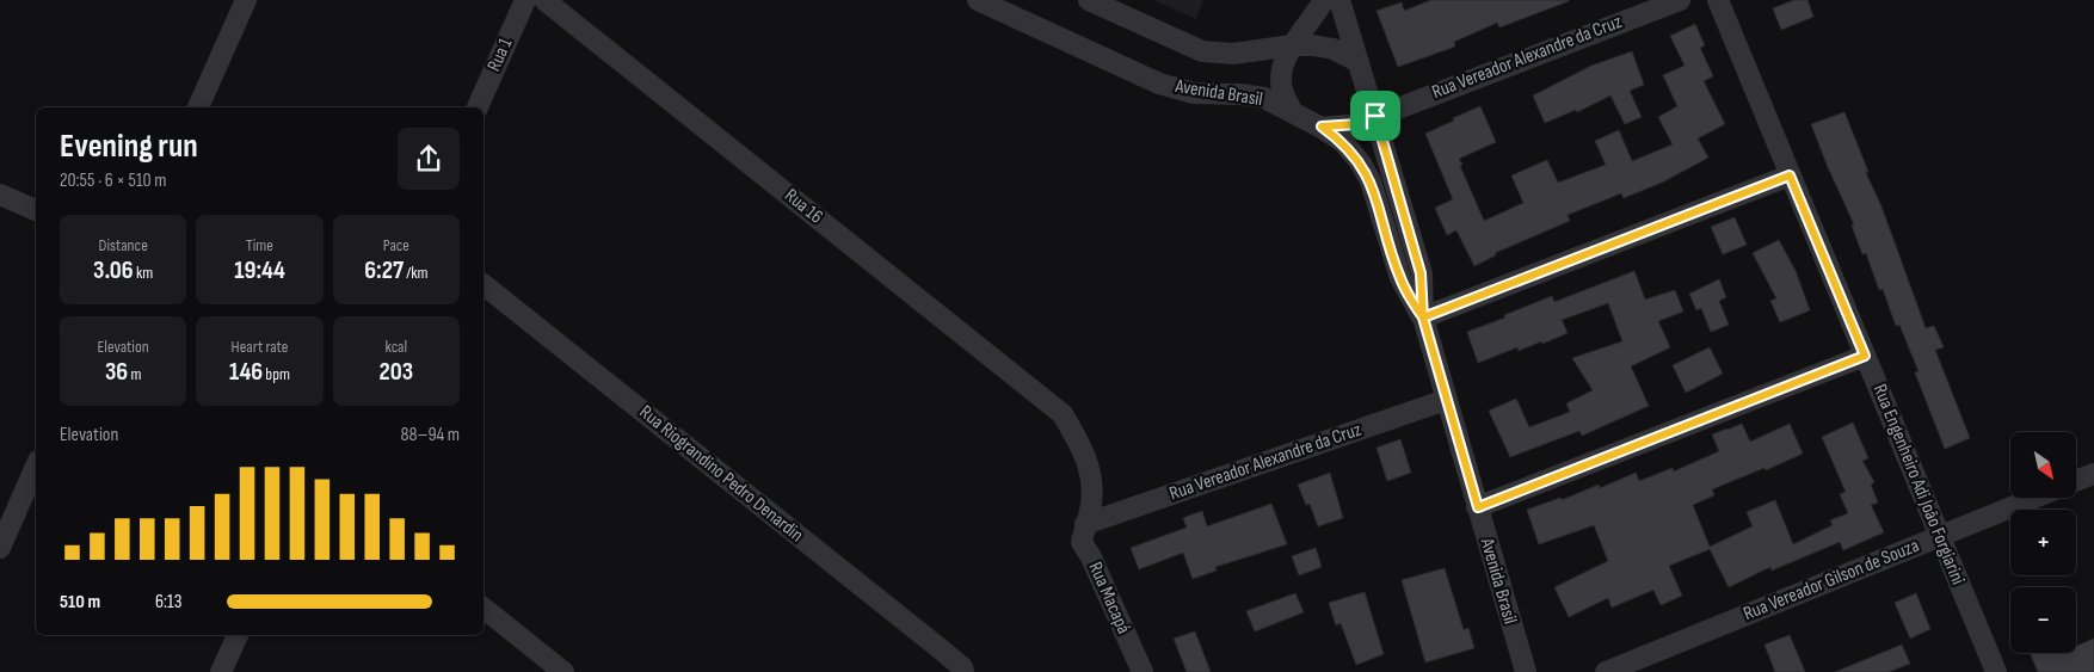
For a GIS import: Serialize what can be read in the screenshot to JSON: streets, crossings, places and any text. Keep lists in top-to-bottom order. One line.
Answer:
{"streets":{"street":["Rua 1","Rua Vereador Alexandre da Cruz","Avenida Brasil","Rua 16","Rua Riograndino Pedro Denardin","Rua Engenheiro Adi João Forgiarini","Rua Vereador Gilson de Souza","Rua Macapá"]},"crossings":[["Rua Vereador Alexandre da Cruz","Avenida Brasil"],["Rua Vereador Alexandre da Cruz","Rua Macapá"],["Rua 16","Rua Macapá"],["Rua Engenheiro Adi João Forgiarini","Rua Vereador Gilson de Souza"]],"north":"bottom right","page":{"heading":["Evening run","20:55 · 6 × 510 m"],"stats":[["Distance","3.06 km"],["Time","19:44"],["Pace","6:27 /km"],["Elevation","36 m"],["Heart rate","146 bpm"],["kcal","203"]],"chart":["Elevation","88–94 m"],"map_buttons":["+","−"],"list":[{"name":"510 m","note":"6:13"}]}}
